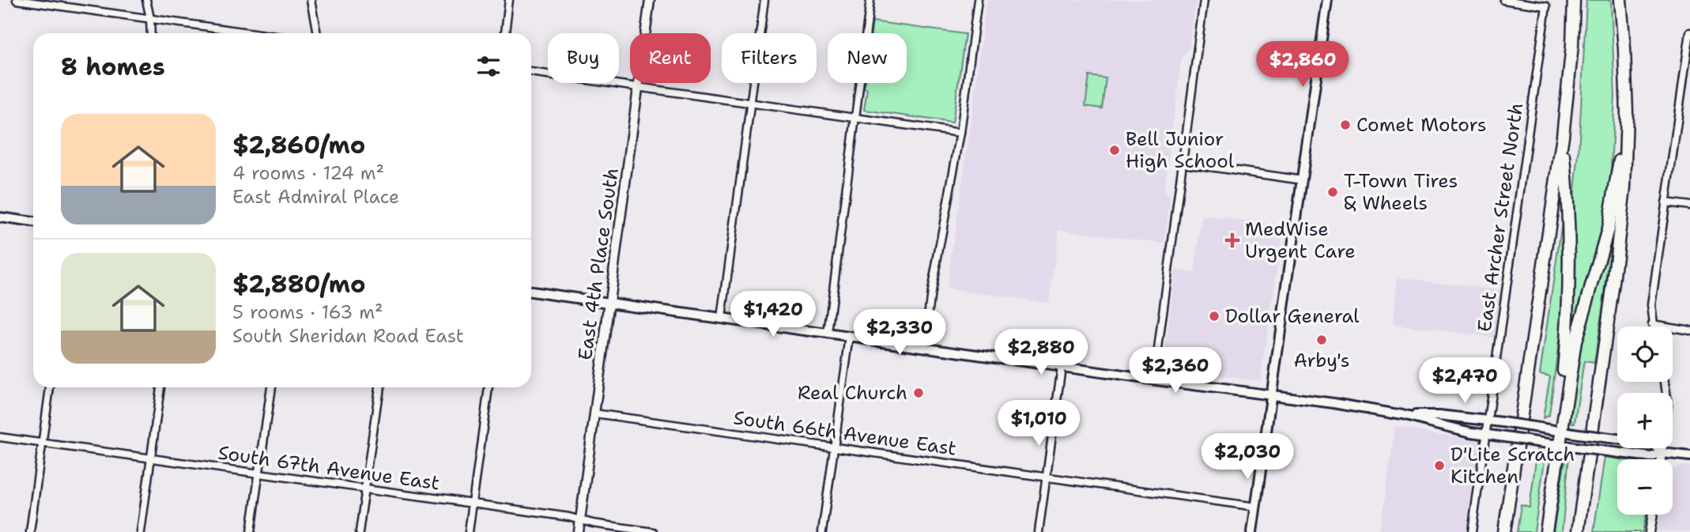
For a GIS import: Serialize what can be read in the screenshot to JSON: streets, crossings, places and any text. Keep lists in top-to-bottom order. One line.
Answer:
{"streets":{"street":["East Archer Street North","East 4th Place South","South 66th Avenue East","South 67th Avenue East"]},"crossings":[["East 4th Place South","South 66th Avenue East"],["East 4th Place South","South 67th Avenue East"]],"places":{"other":["Comet Motors","Bell Junior High School","T-Town Tires & Wheels","Dollar General","Arby's","Real Church","D'Lite Scratch Kitchen"],"health":["MedWise Urgent Care"]},"page":{"chip":["Buy","Rent","Filters","New"],"heading":"8 homes","price":["$2,860","$1,420","$2,330","$2,880","$2,360","$2,470","$1,010","$2,030"],"list":[{"name":"$2,860/mo","note":"4 rooms · 124 m² · East Admiral Place"},{"name":"$2,880/mo","note":"5 rooms · 163 m² · South Sheridan Road East"}],"map_buttons":["+","−"]}}
